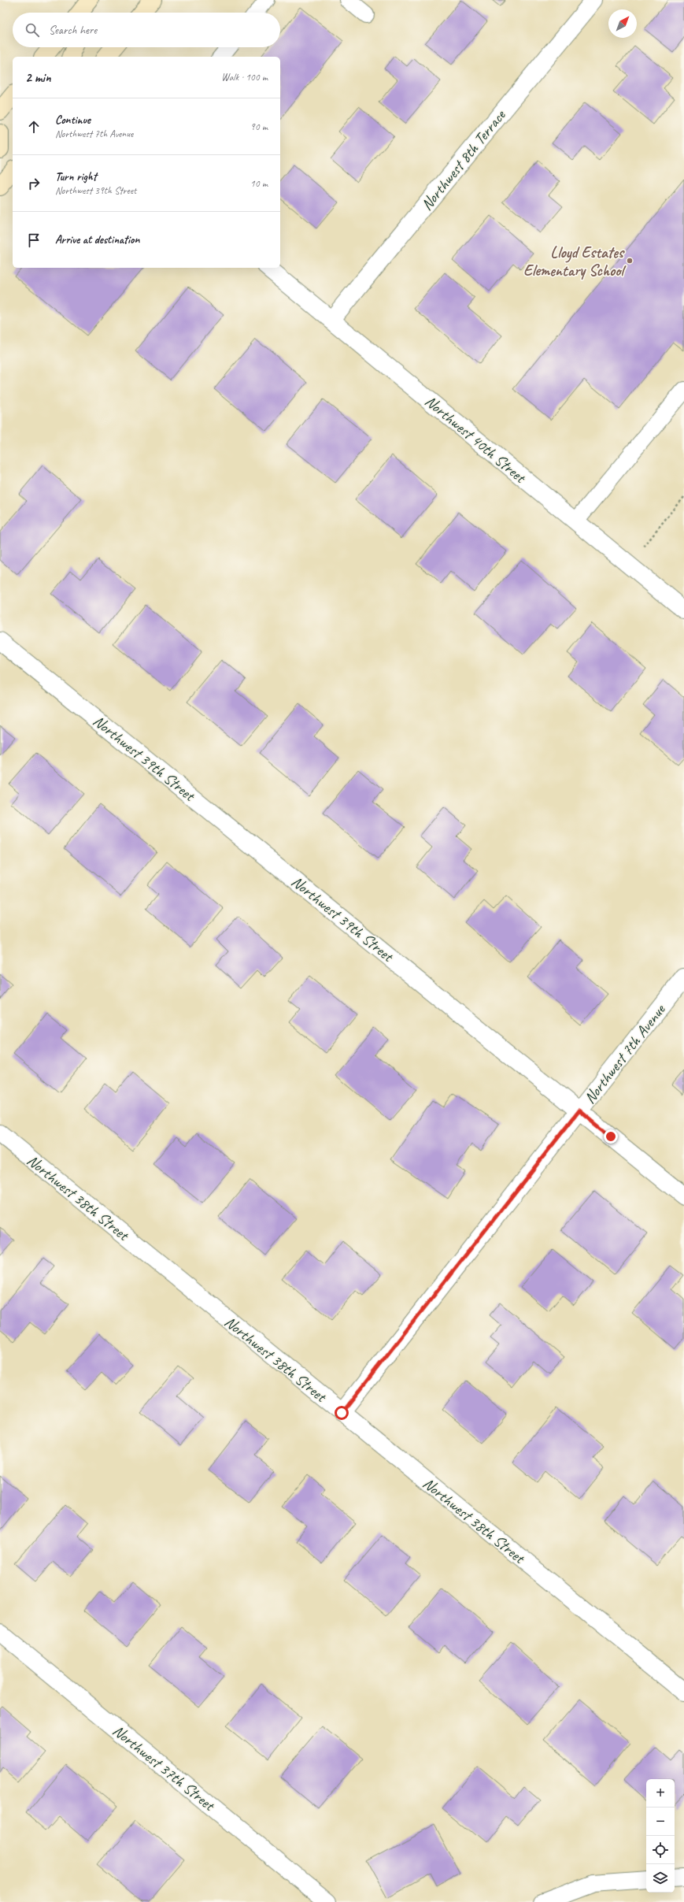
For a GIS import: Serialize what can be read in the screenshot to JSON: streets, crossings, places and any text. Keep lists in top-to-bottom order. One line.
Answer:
{"streets":{"street":["Northwest 8th Terrace","Northwest 40th Street","Northwest 39th Street","Northwest 7th Avenue","Northwest 38th Street","Northwest 37th Street"]},"crossings":[["Northwest 8th Terrace","Northwest 40th Street"],["Northwest 39th Street","Northwest 7th Avenue"],["Northwest 7th Avenue","Northwest 38th Street"]],"places":["Lloyd Estates Elementary School"],"north":"top right","page":{"search":"Search here","heading":["2 min","Walk · 100 m"],"list":[["Continue","Northwest 7th Avenue","90 m"],["Turn right","Northwest 39th Street","10 m"],"Arrive at destination"],"map_buttons":["+","−"]}}
